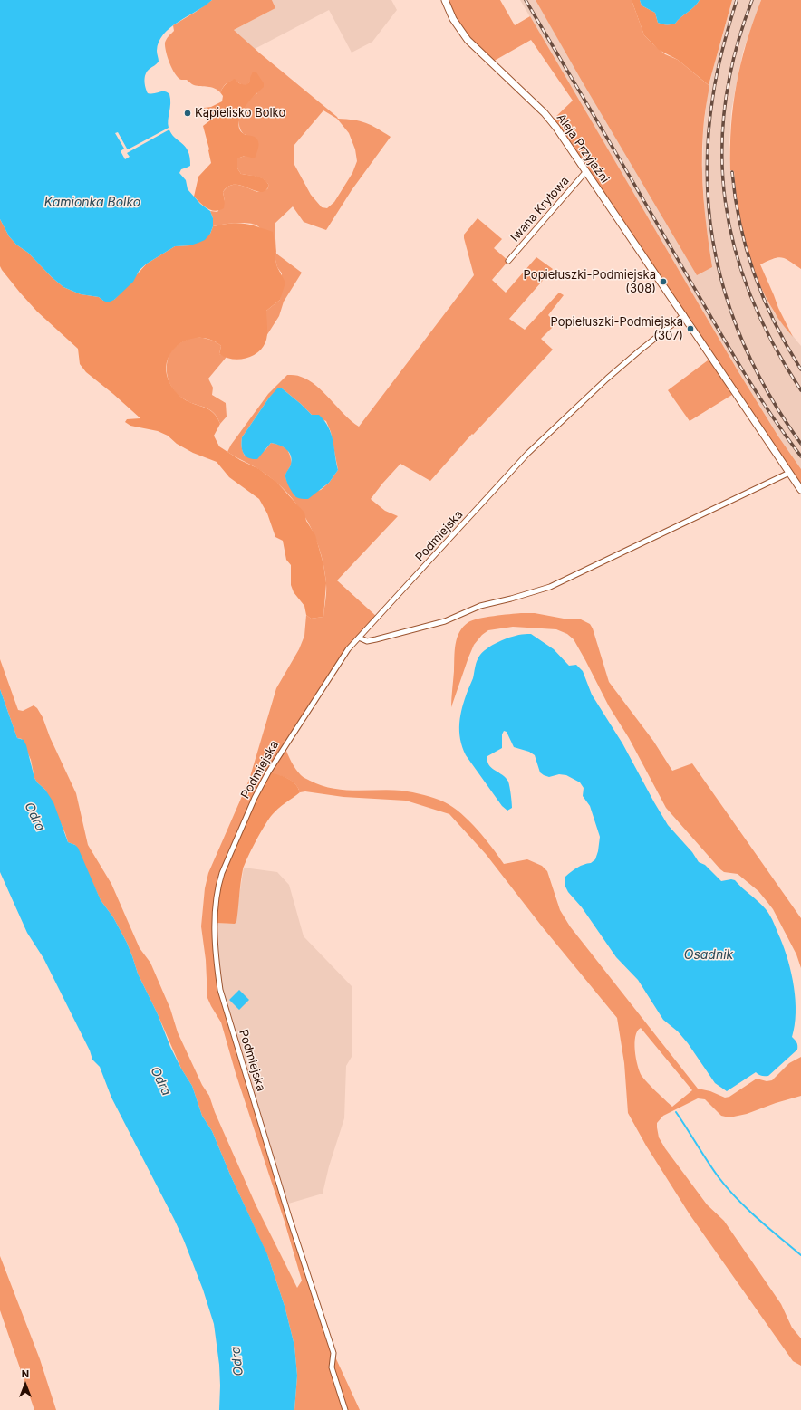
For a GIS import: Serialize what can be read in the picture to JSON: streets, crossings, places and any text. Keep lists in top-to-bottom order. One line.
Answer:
{"streets":{"main road":["Aleja Przyjaźni"],"street":["Iwana Kryłowa","Podmiejska"]},"crossings":[["Aleja Przyjaźni","Iwana Kryłowa"],["Aleja Przyjaźni","Podmiejska"]],"water":["Kamionka Bolko","Odra","Osadnik"],"places":["Kąpielisko Bolko","Popiełuszki-Podmiejska (308)","Popiełuszki-Podmiejska (307)"],"north":"top"}
